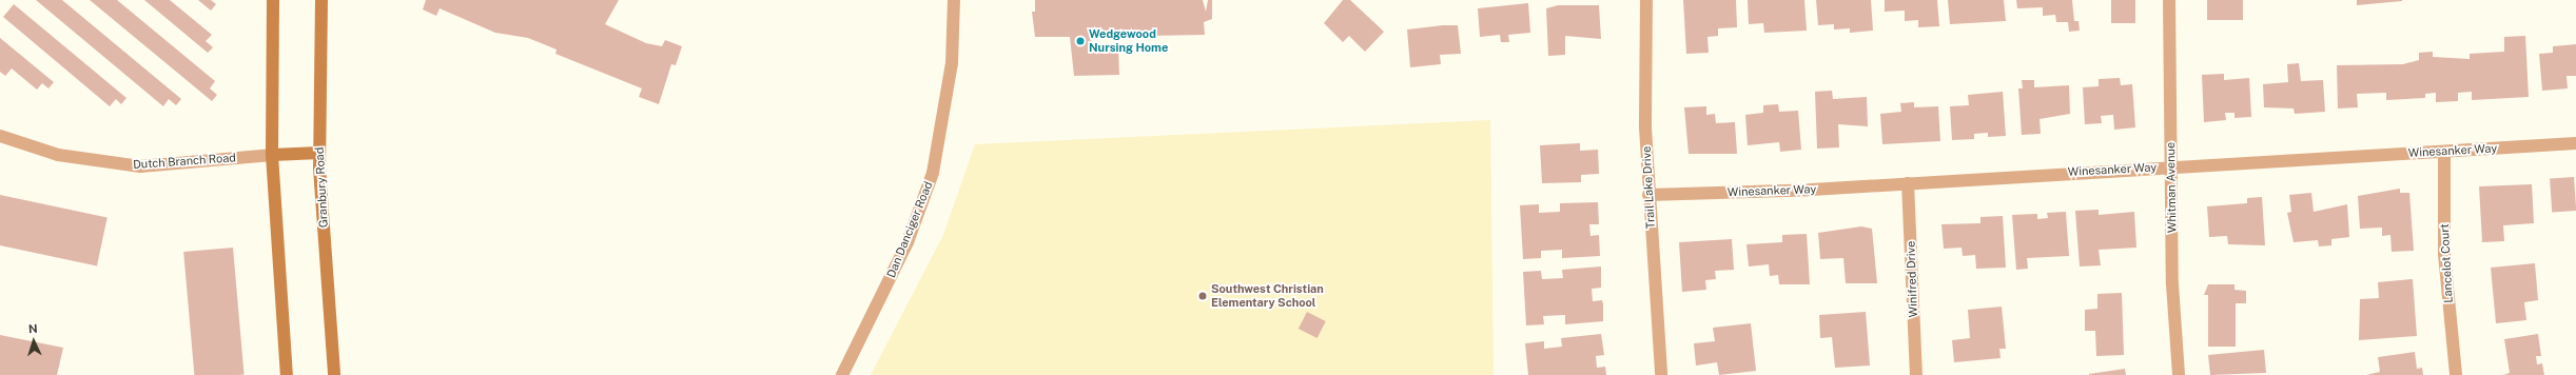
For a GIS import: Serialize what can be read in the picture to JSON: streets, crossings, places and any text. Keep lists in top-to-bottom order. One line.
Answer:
{"streets":{"main road":["Granbury Road"],"street":["Winesanker Way","Dutch Branch Road","Trail Lake Drive","Whitman Avenue","Dan Danciger Road","Lancelot Court","Winifred Drive"]},"crossings":[["Winesanker Way","Trail Lake Drive"],["Winesanker Way","Whitman Avenue"],["Winesanker Way","Lancelot Court"],["Winesanker Way","Winifred Drive"]],"places":["Wedgewood Nursing Home","Southwest Christian Elementary School"],"north":"top"}
